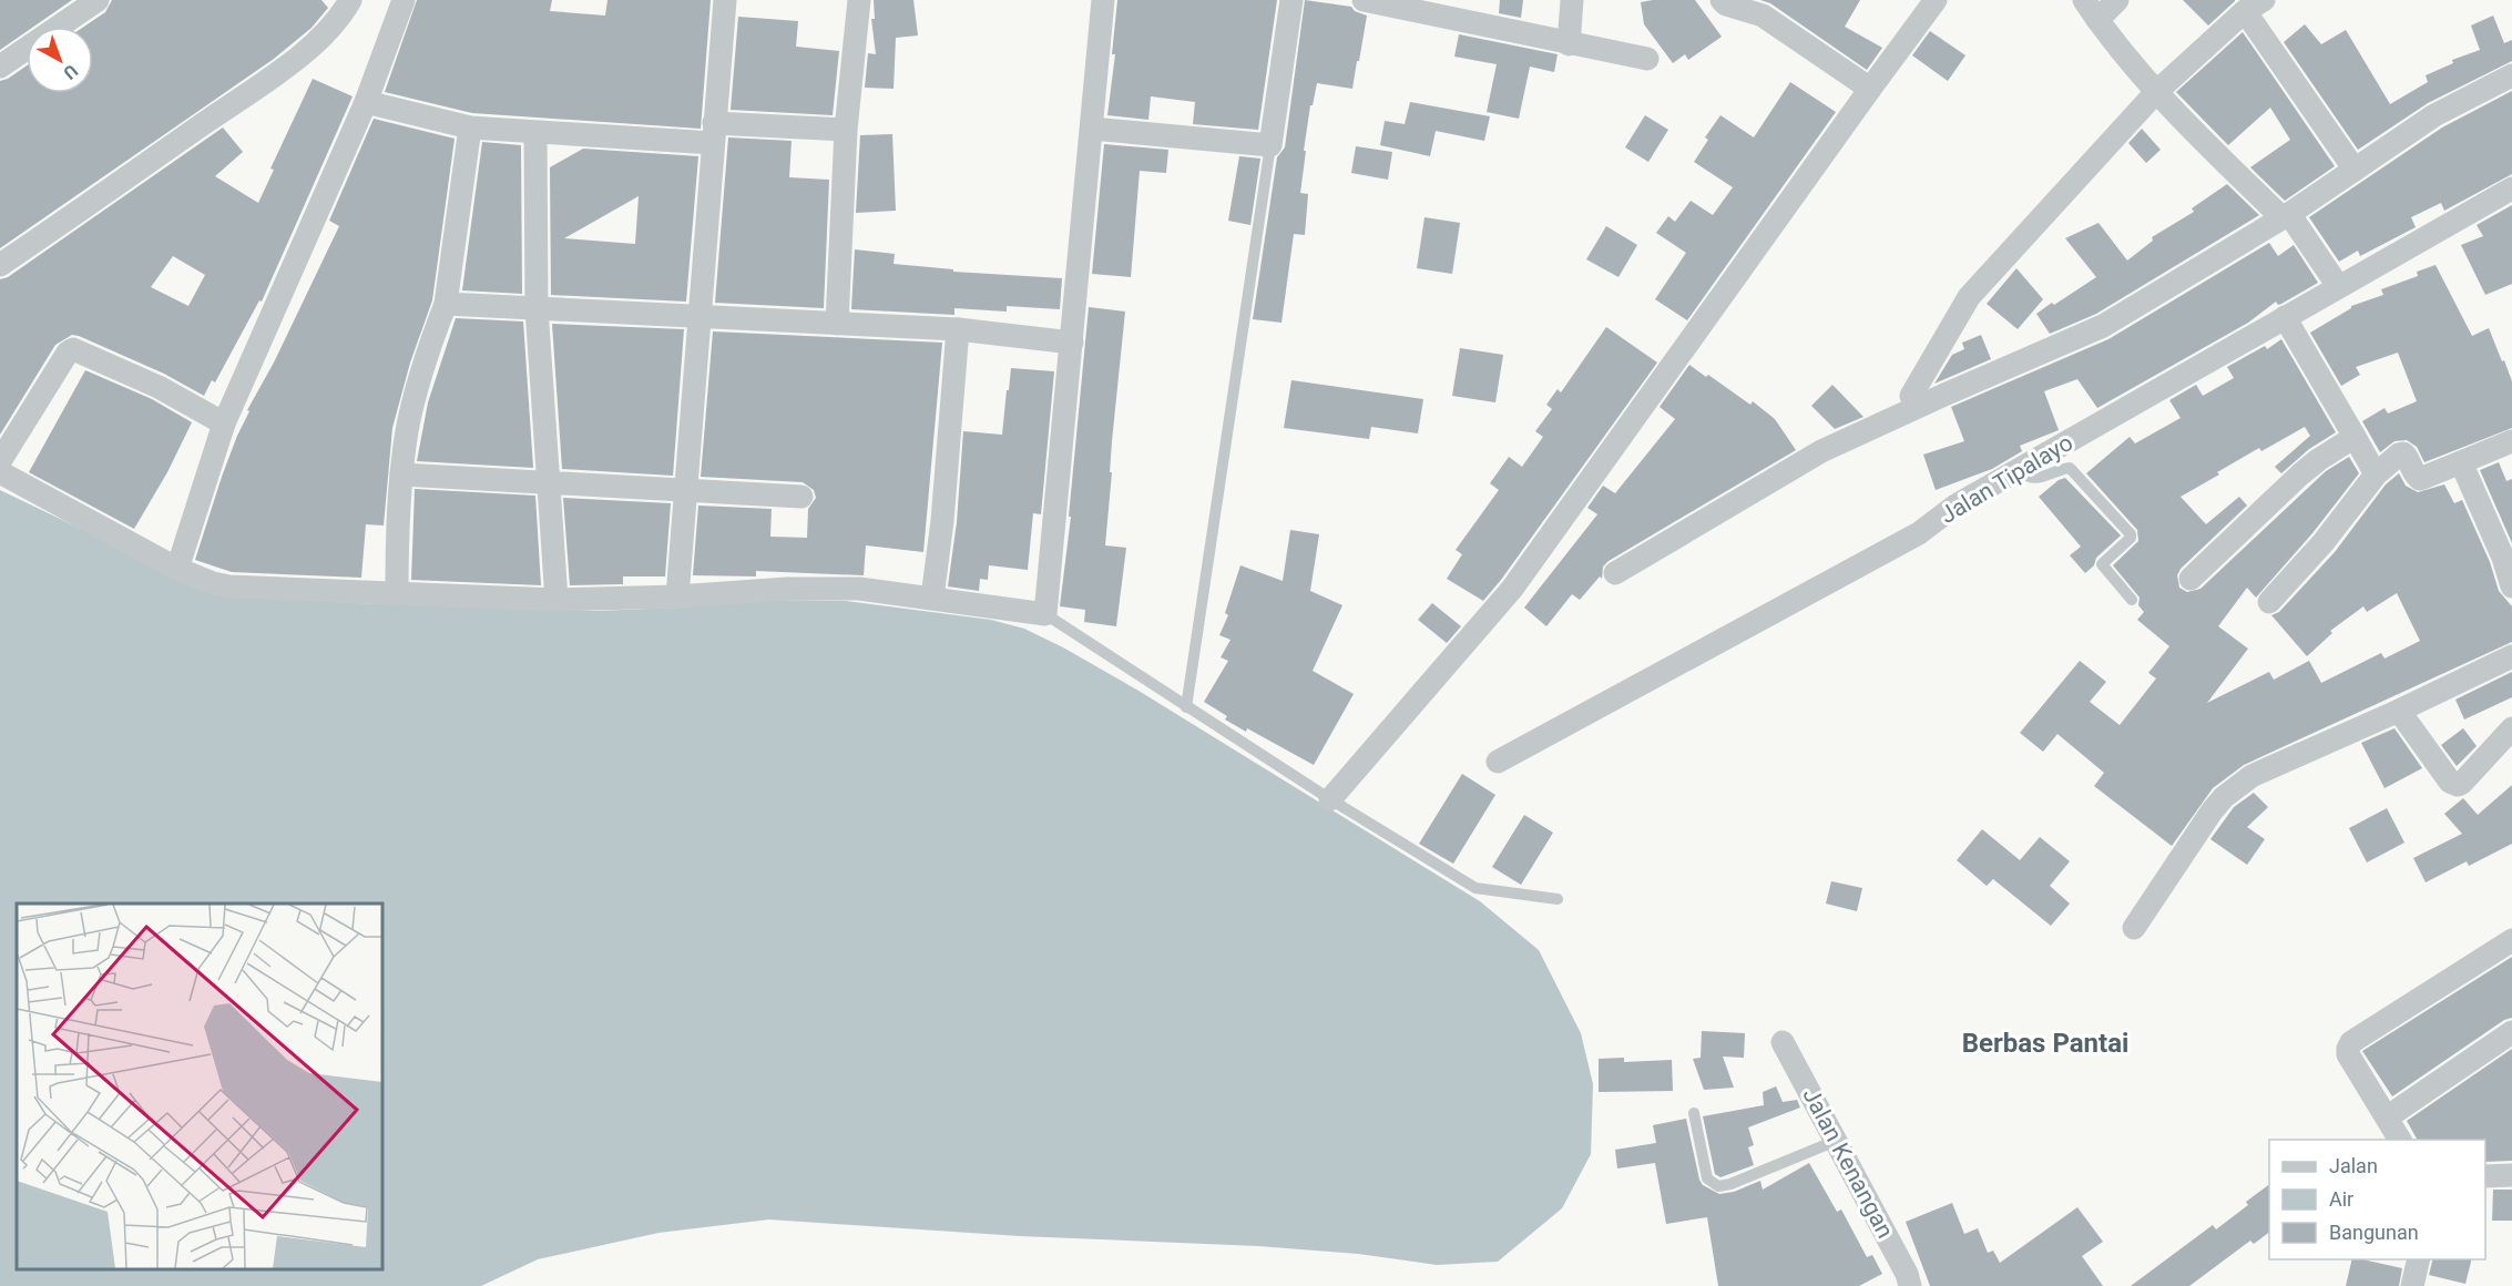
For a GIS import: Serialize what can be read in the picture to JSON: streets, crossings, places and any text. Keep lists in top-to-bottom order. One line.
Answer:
{"streets":{"street":["Jalan Tipalayo","Jalan Kenangan"]},"districts":["Berbas Pantai"],"legend":["Jalan","Air","Bangunan"],"north":"bottom right"}
